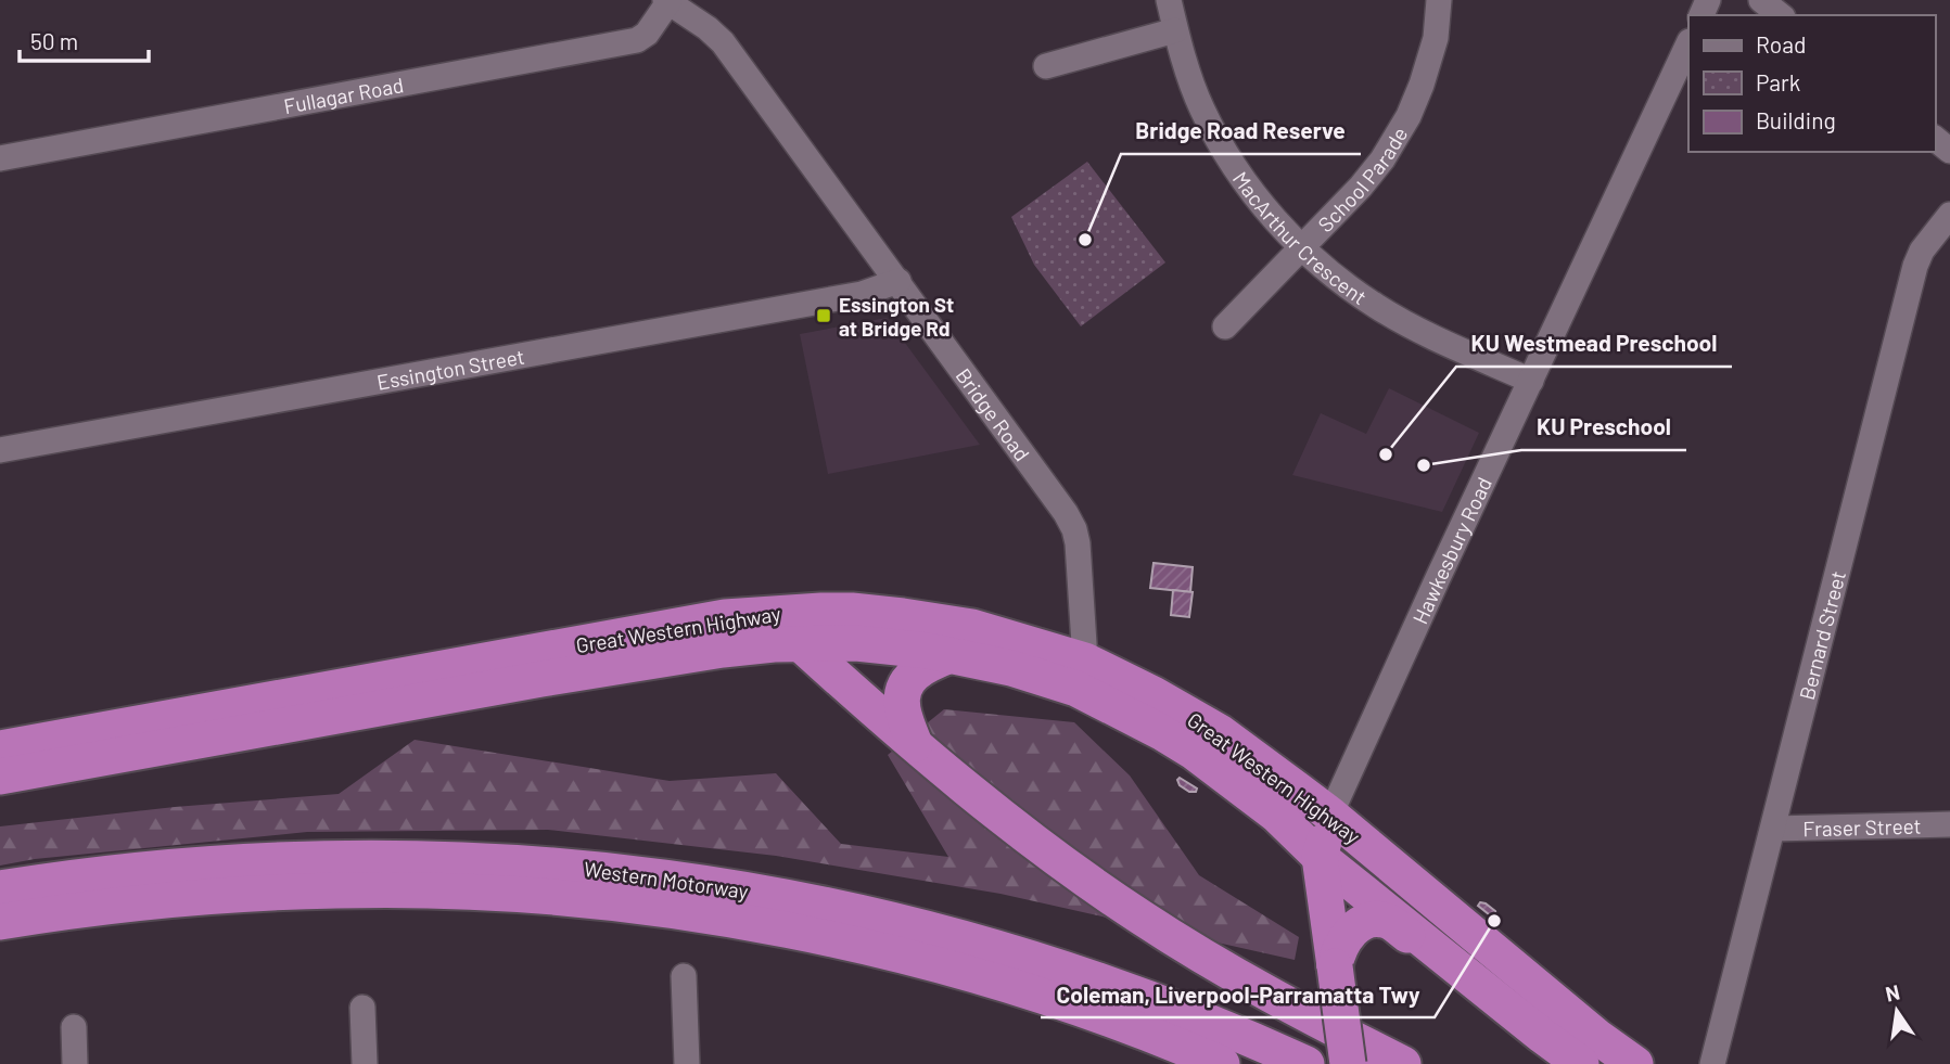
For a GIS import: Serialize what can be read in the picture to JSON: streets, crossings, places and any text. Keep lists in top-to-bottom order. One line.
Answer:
{"streets":{"highway":["Great Western Highway","Western Motorway"],"street":["Fullagar Road","School Parade","MacArthur Crescent","Essington Street","Bridge Road","Hawkesbury Road","Bernard Street","Fraser Street"]},"crossings":[["Fullagar Road","Bridge Road"],["School Parade","MacArthur Crescent"],["MacArthur Crescent","Hawkesbury Road"],["Essington Street","Bridge Road"],["Bridge Road","Great Western Highway"],["Hawkesbury Road","Great Western Highway"],["Bernard Street","Fraser Street"]],"places":{"other":["Bridge Road Reserve","KU Westmead Preschool","KU Preschool","Coleman, Liverpool-Parramatta Twy"],"transit":["Essington St at Bridge Rd"]},"legend":["Road","Park","Building"],"scale_bar":"50 m","north":"top"}
